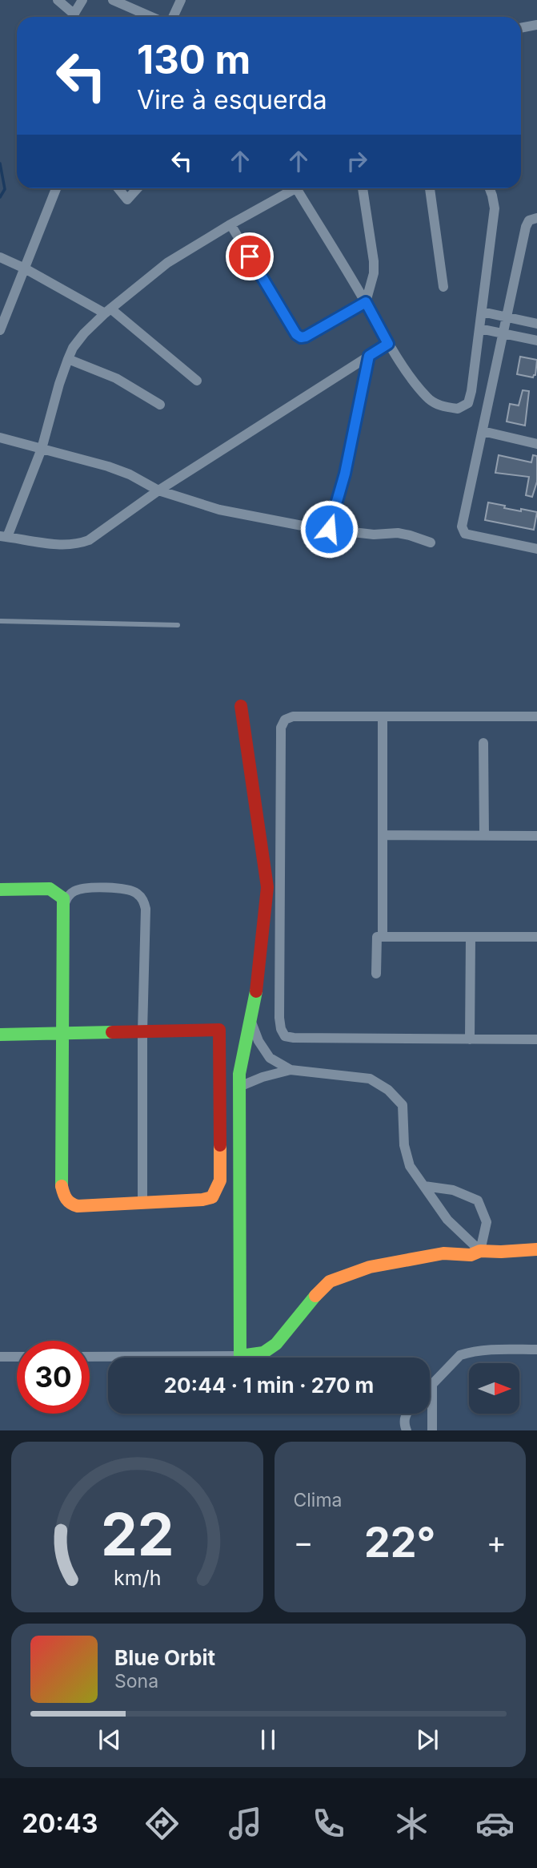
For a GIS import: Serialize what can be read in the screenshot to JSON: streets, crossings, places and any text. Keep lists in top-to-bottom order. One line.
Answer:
{"north":"right","page":{"turn":["130 m","Vire à esquerda"],"limit":"30","trip":"20:44 · 1 min · 270 m","tile":"Clima","heat":["−","22°","+"],"song":["Blue Orbit","Sona"],"tabs":"20:43","gauge":["22","km/h"]}}
